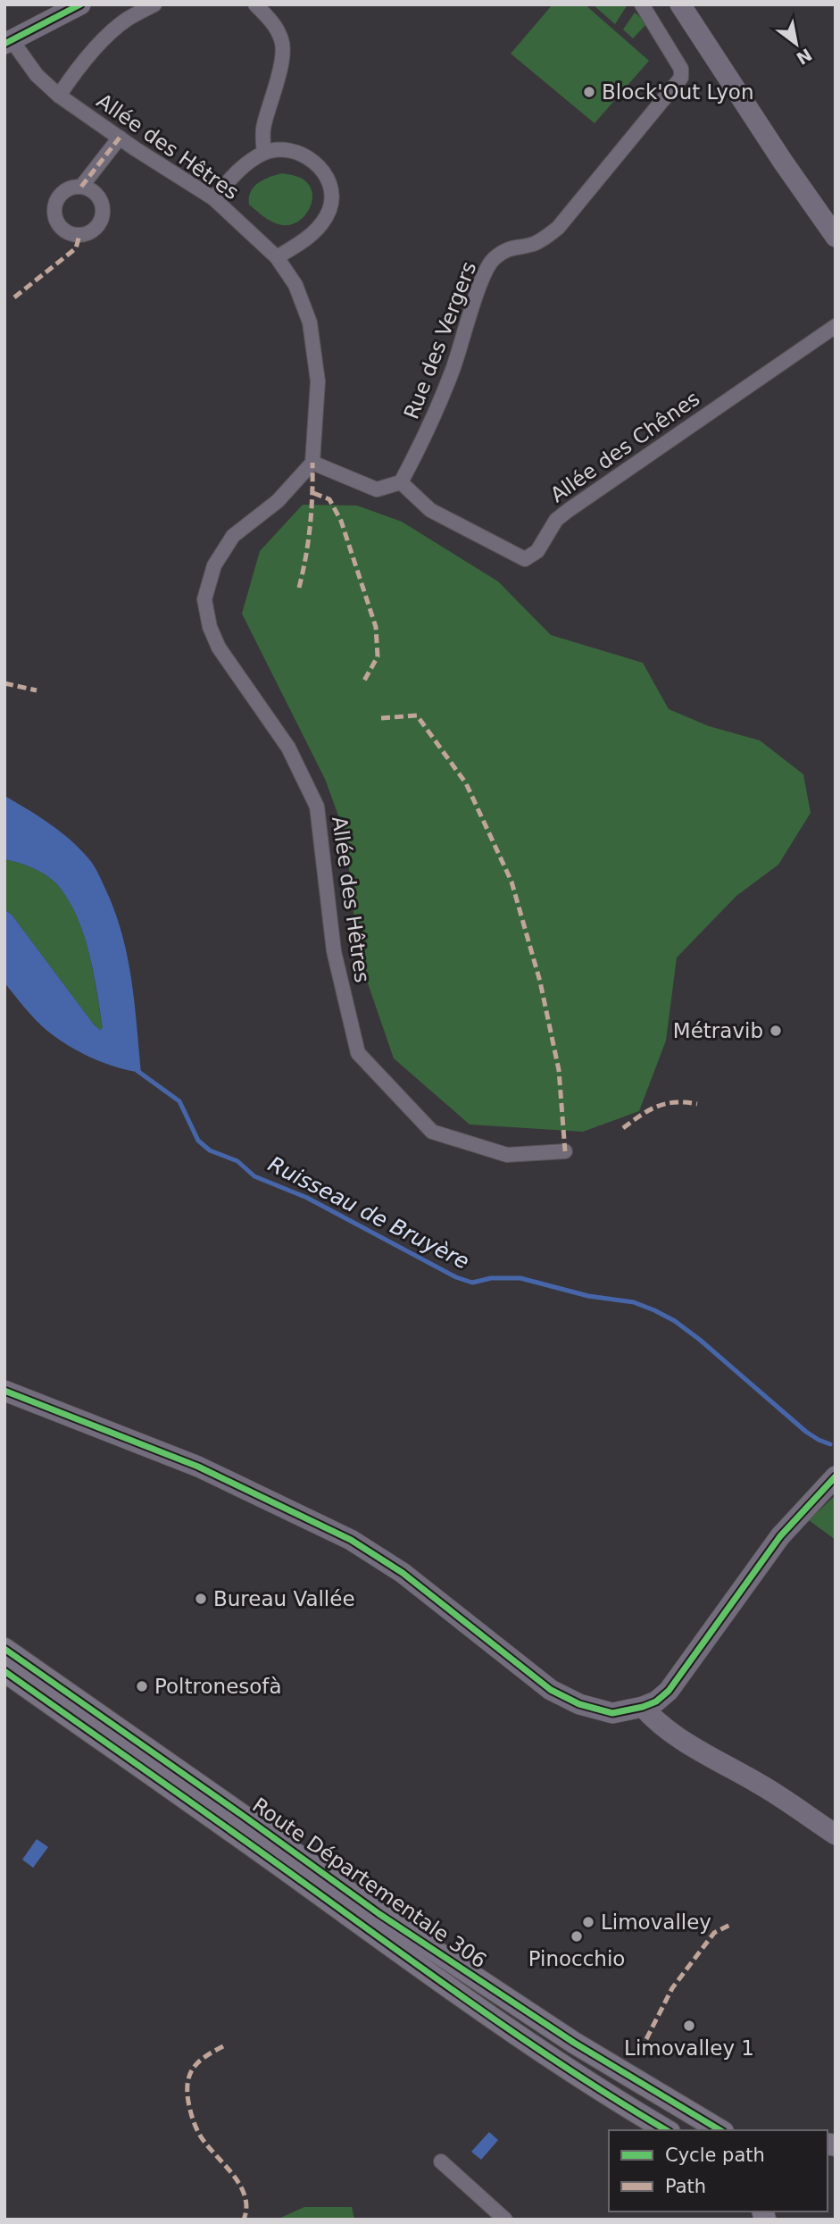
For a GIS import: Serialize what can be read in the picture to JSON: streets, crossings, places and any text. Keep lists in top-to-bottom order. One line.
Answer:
{"streets":{"main road":["Route Départementale 306"],"street":["Allée des Hêtres","Rue des Vergers","Allée des Chênes"]},"crossings":[["Rue des Vergers","Allée des Chênes"]],"water":["Ruisseau de Bruyère"],"places":["Block'Out Lyon","Métravib","Bureau Vallée","Poltronesofà","Limovalley","Pinocchio","Limovalley 1"],"legend":["Cycle path","Path"],"north":"bottom right"}
